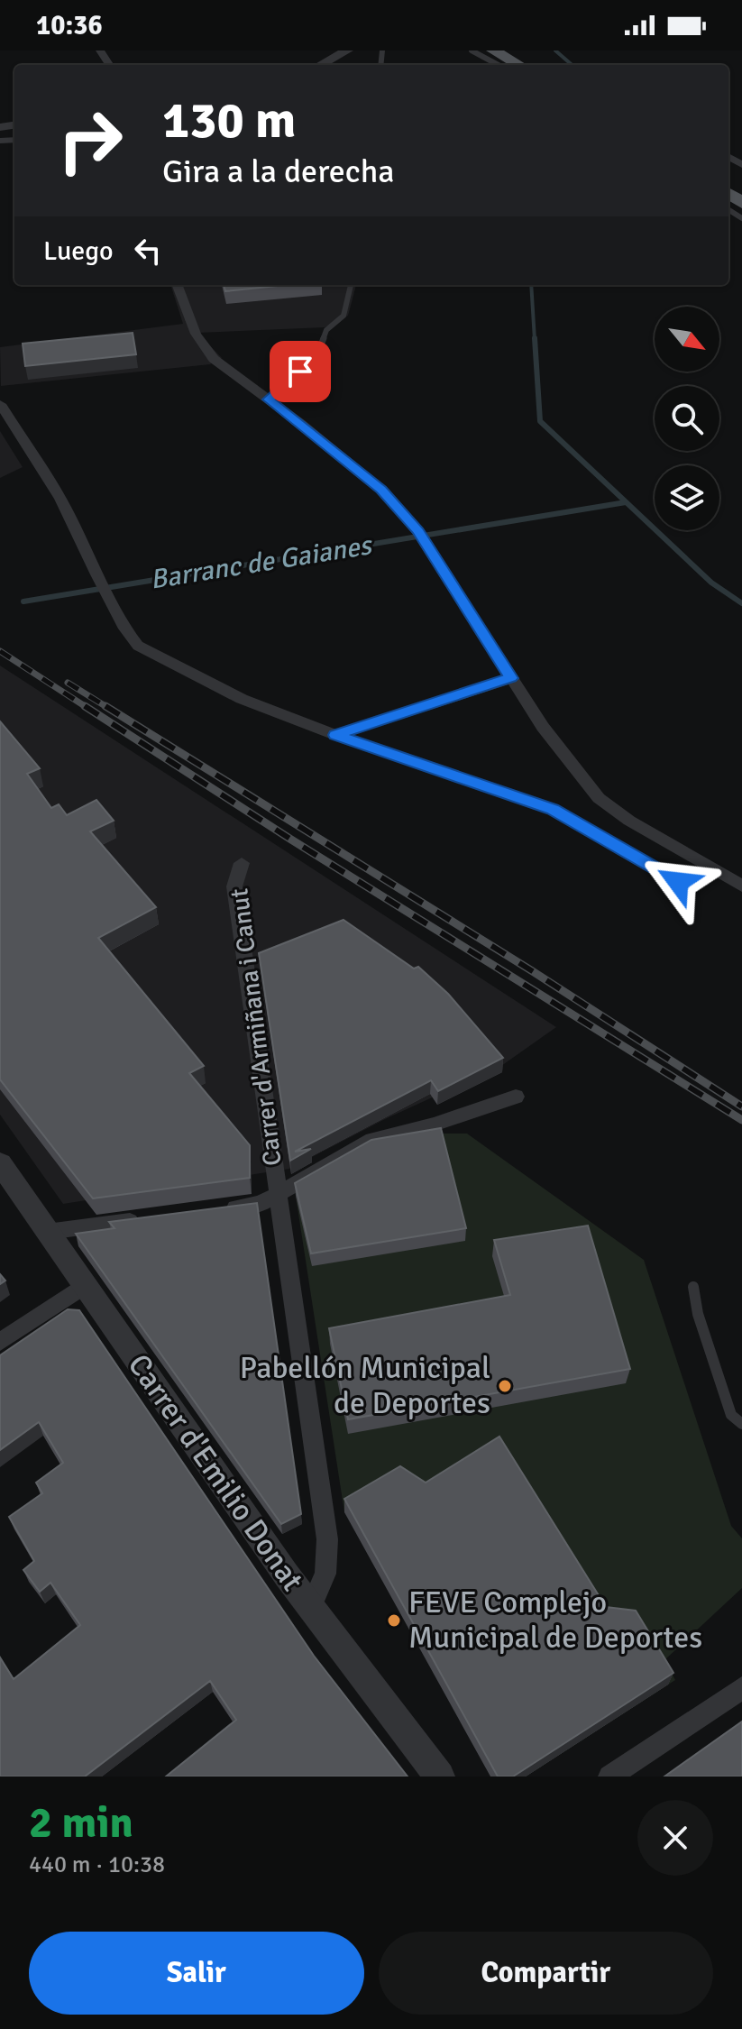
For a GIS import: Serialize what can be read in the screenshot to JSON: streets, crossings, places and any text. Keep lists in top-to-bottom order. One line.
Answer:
{"streets":{"street":["Carrer d'Armiñana i Canut","Carrer d'Emilio Donat"]},"crossings":[["Carrer d'Armiñana i Canut","Carrer d'Emilio Donat"]],"water":["Barranc de Gaianes"],"places":["Pabellón Municipal de Deportes","FEVE Complejo Municipal de Deportes"],"north":"bottom right","page":{"status":"10:36","turn":["130 m","Gira a la derecha"],"then":"Luego","heading":["2 min","440 m · 10:38"],"buttons":["Salir","Compartir"]}}
